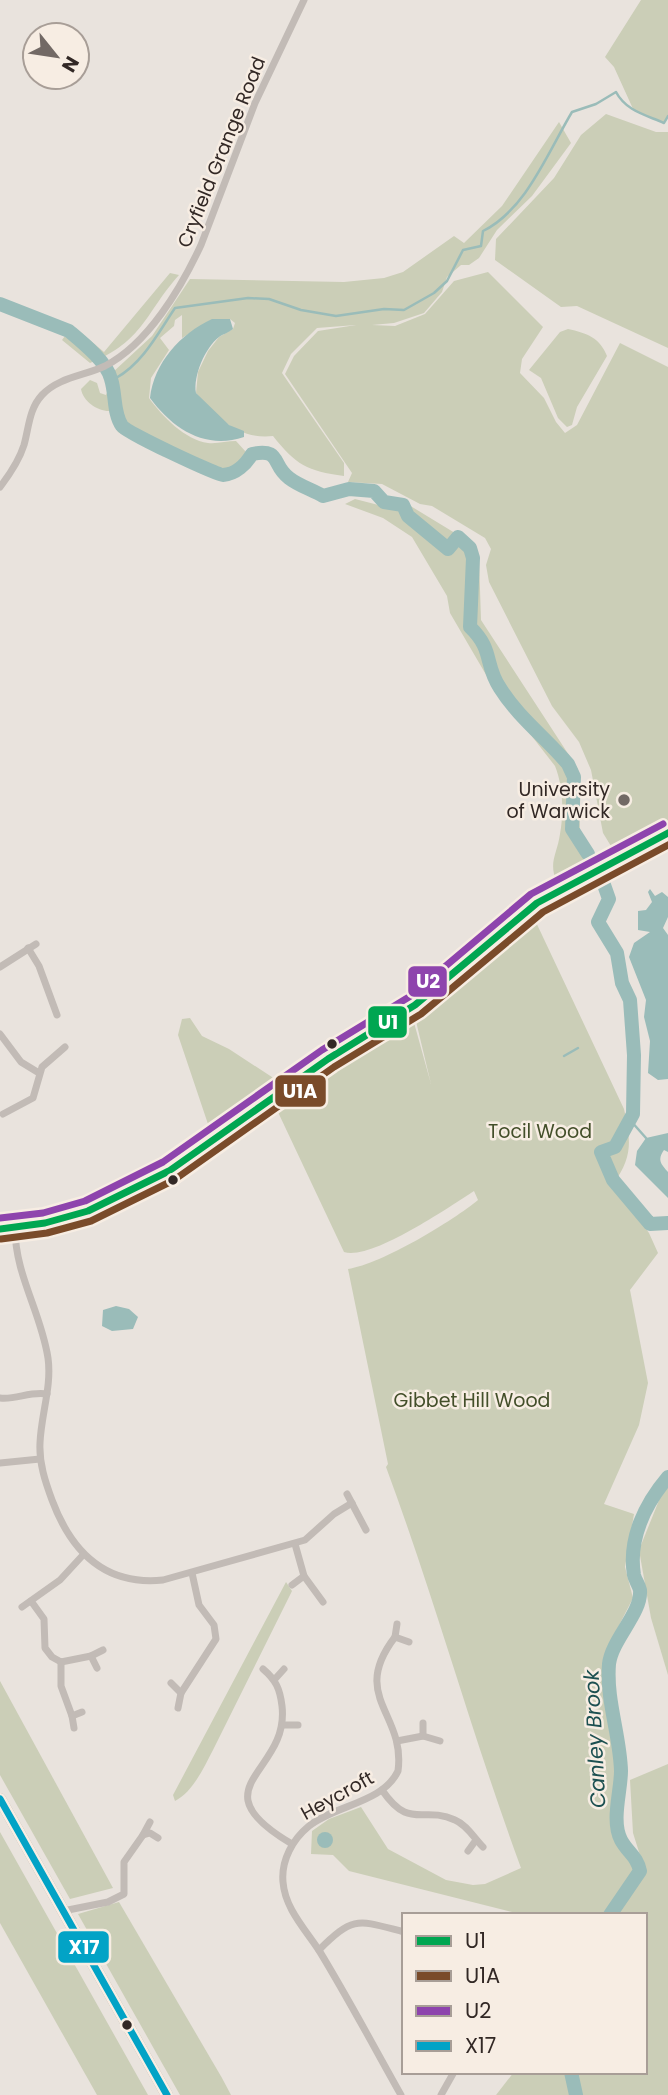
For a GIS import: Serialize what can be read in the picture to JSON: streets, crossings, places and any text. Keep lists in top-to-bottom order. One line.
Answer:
{"streets":{"street":["Cryfield Grange Road","Heycroft"]},"water":["Canley Brook"],"parks":["Tocil Wood","Gibbet Hill Wood"],"places":["University of Warwick"],"lines":["transit line U2","transit line U1","transit line U1A","transit line X17"],"legend":["U1","U1A","U2","X17"],"north":"bottom right"}
